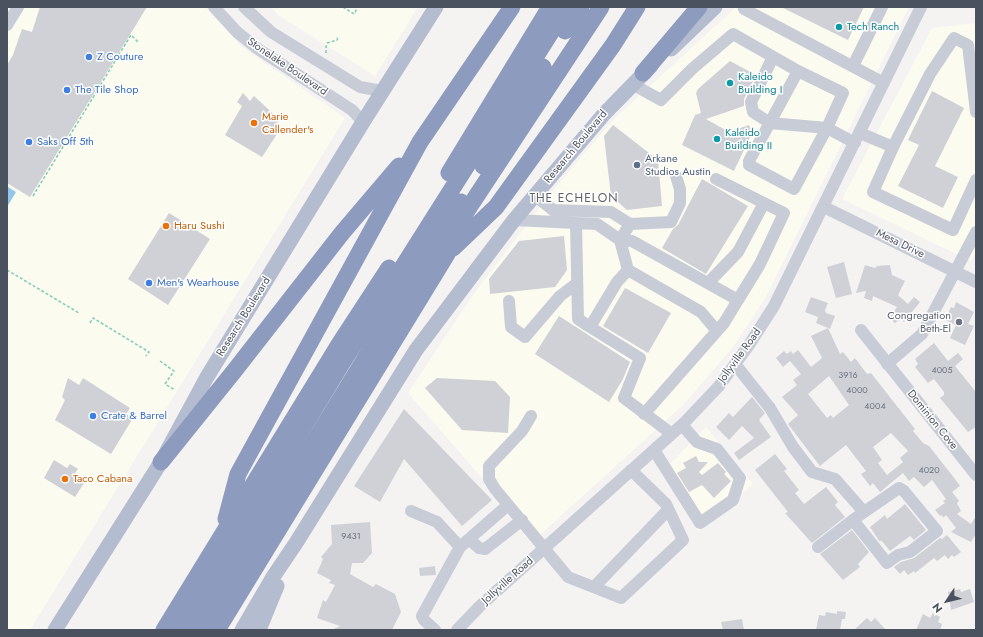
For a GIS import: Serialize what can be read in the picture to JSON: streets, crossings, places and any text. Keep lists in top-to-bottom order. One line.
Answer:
{"streets":{"main road":["Research Boulevard"],"street":["Stonelake Boulevard","Mesa Drive","Jollyville Road","Dominion Cove"]},"crossings":[["Stonelake Boulevard","Research Boulevard"],["Mesa Drive","Jollyville Road"]],"districts":["THE ECHELON"],"places":["Tech Ranch","Z Couture","Kaleido Building I","The Tile Shop","Marie Callender's","Kaleido Building II","Saks Off 5th","Arkane Studios Austin","Haru Sushi","Men's Wearhouse","Congregation Beth-El","Crate & Barrel","Taco Cabana"],"house_numbers":["4005","3916","4000","4004","4020","9431"],"north":"bottom left"}
